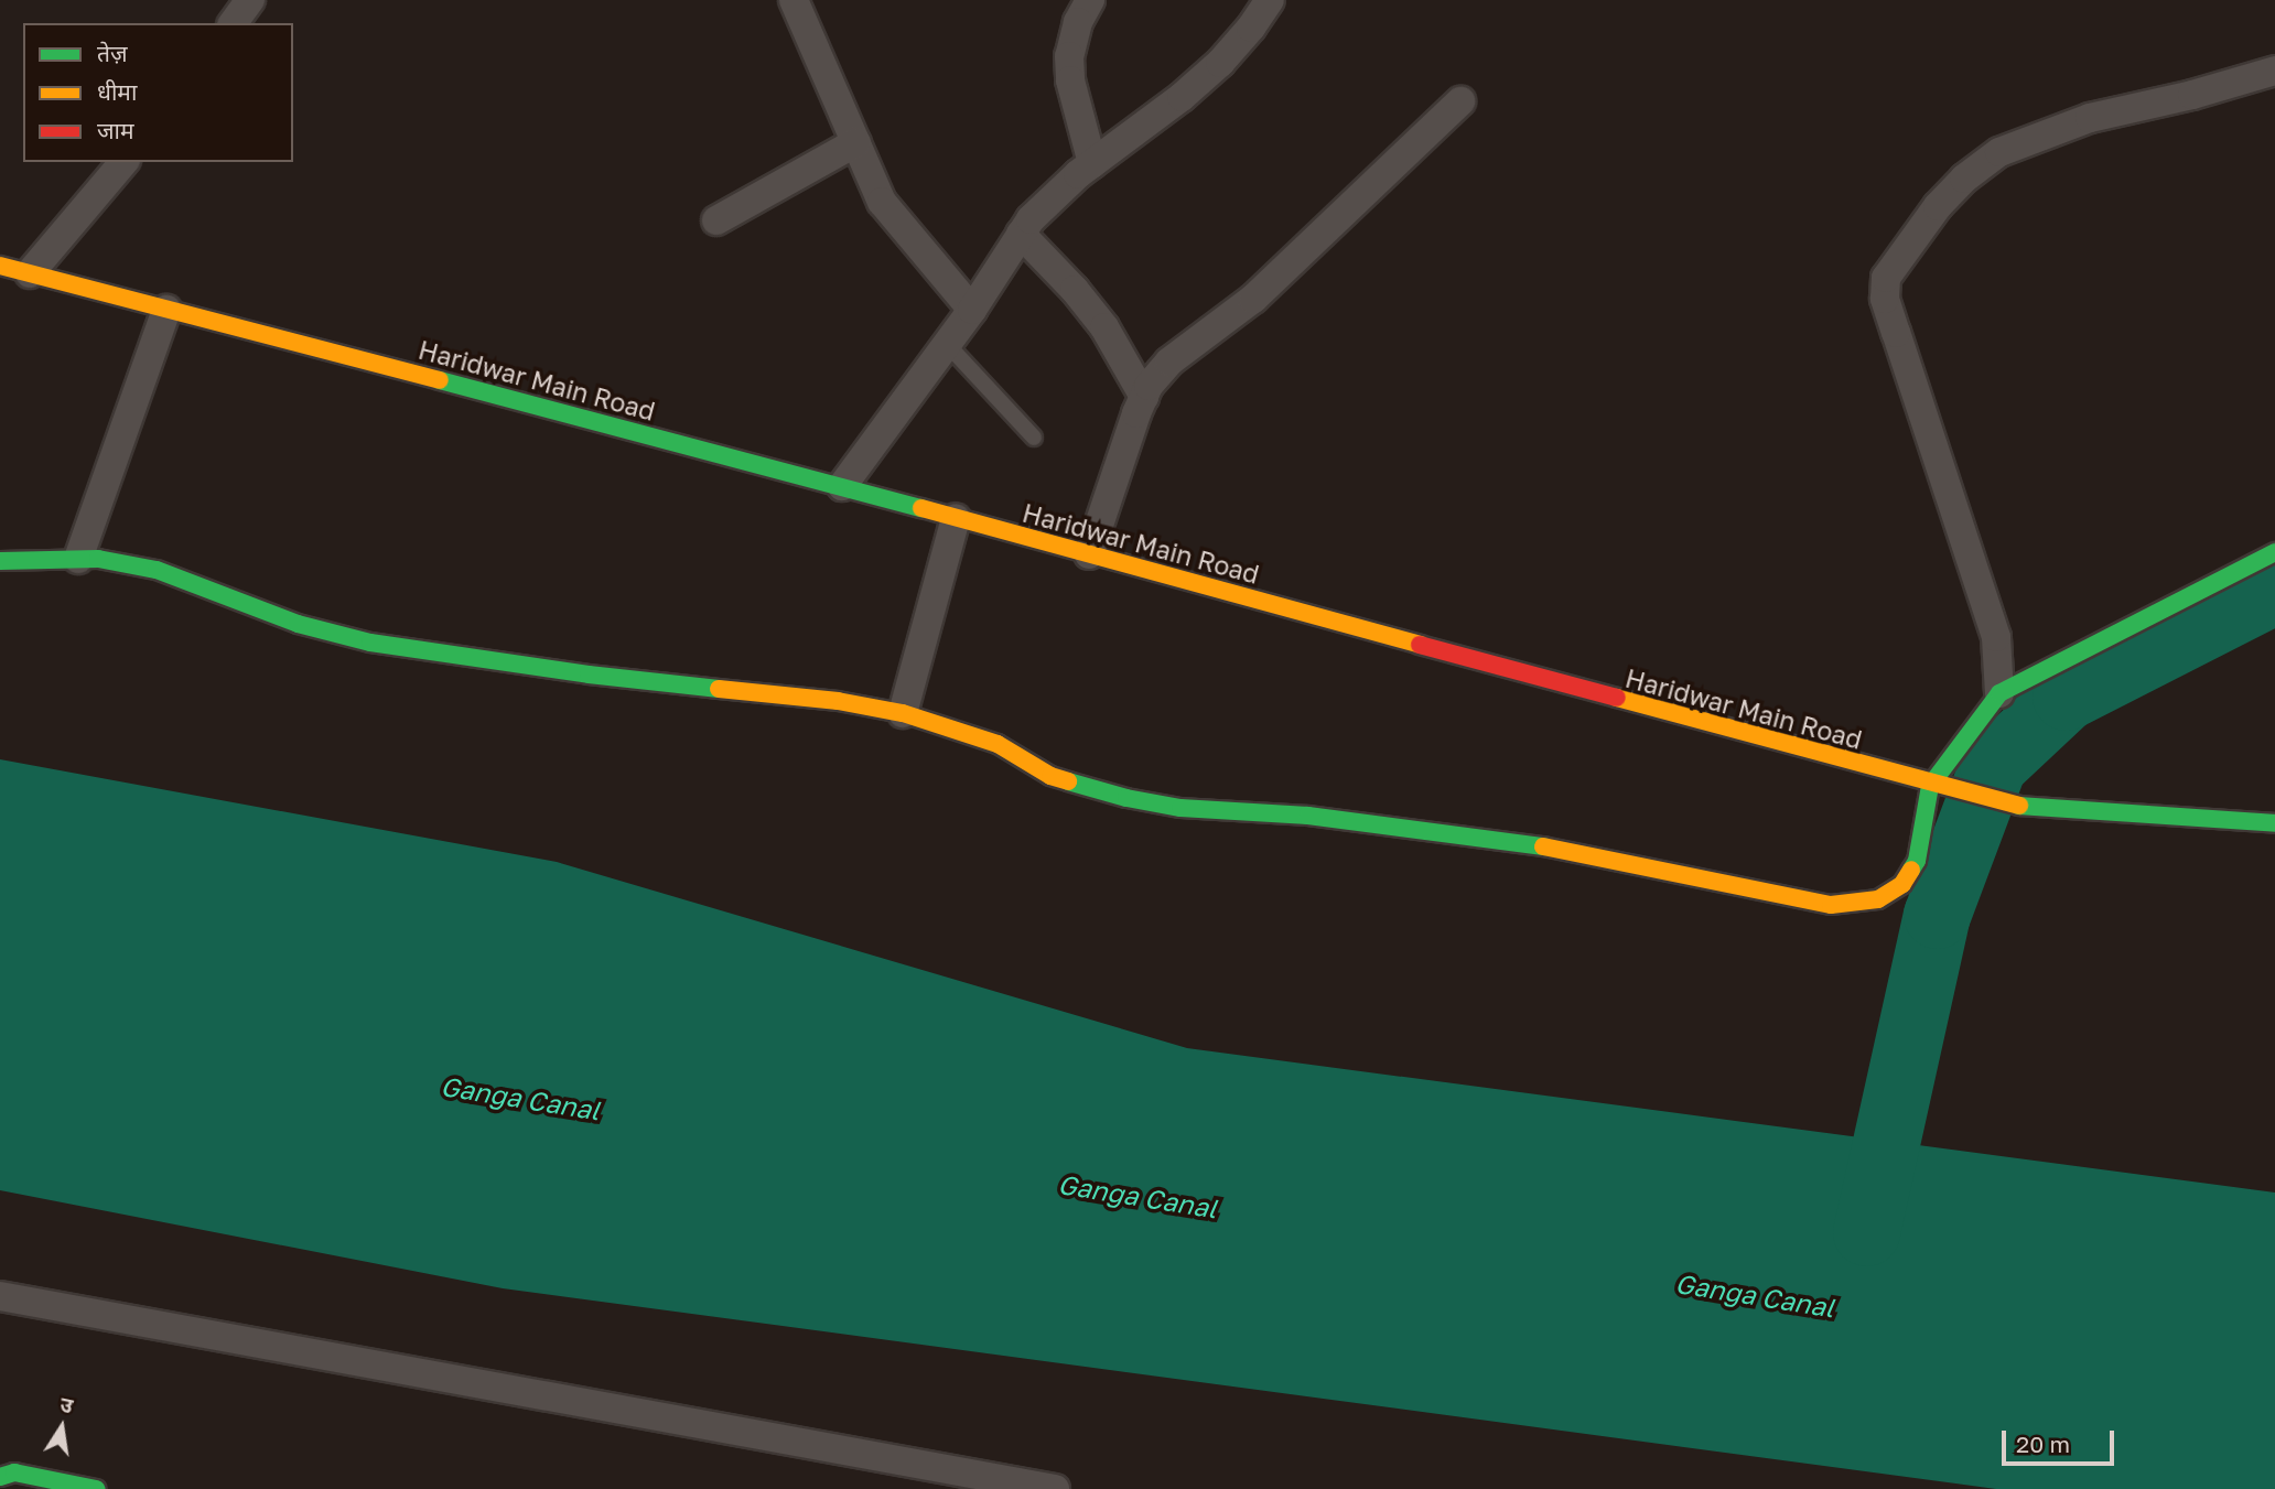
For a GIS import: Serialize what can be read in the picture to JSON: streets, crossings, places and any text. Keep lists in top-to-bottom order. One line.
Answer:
{"streets":{"street":["Haridwar Main Road"]},"water":["Ganga Canal"],"legend":["तेज़","धीमा","जाम"],"scale_bar":"20 m","north":"top"}
